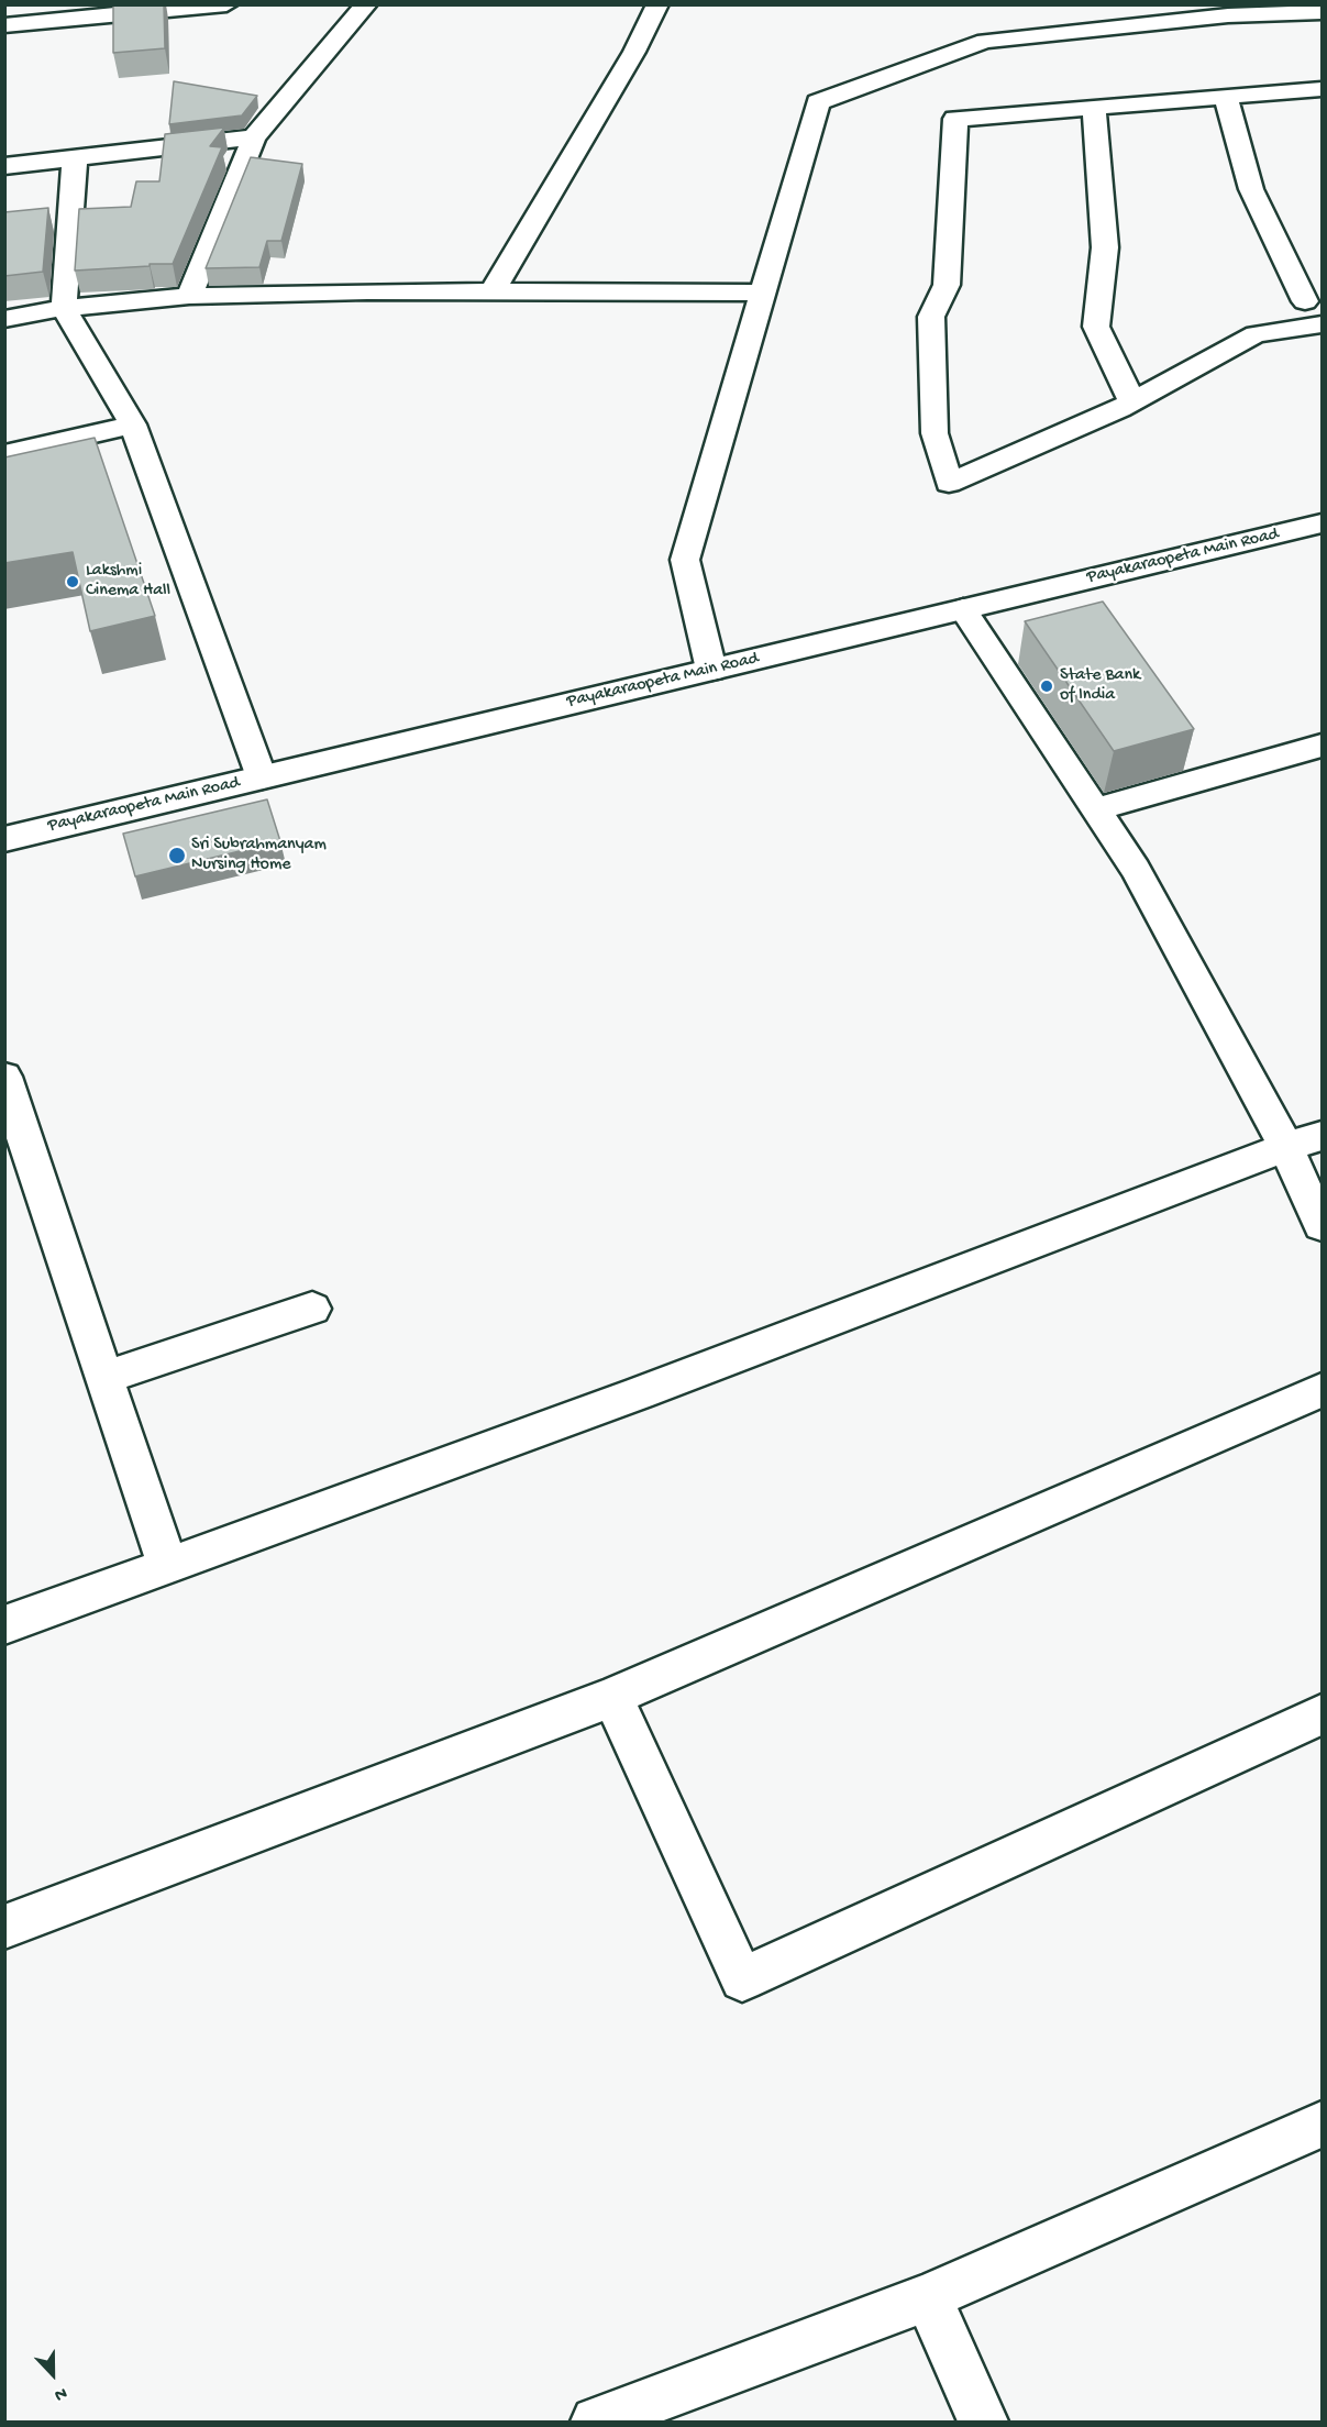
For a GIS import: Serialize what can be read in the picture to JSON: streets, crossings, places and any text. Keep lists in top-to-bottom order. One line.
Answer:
{"streets":{"street":["Payakaraopeta Main Road"]},"places":["Lakshmi Cinema Hall","State Bank of India","Sri Subrahmanyam Nursing Home"],"north":"bottom"}
